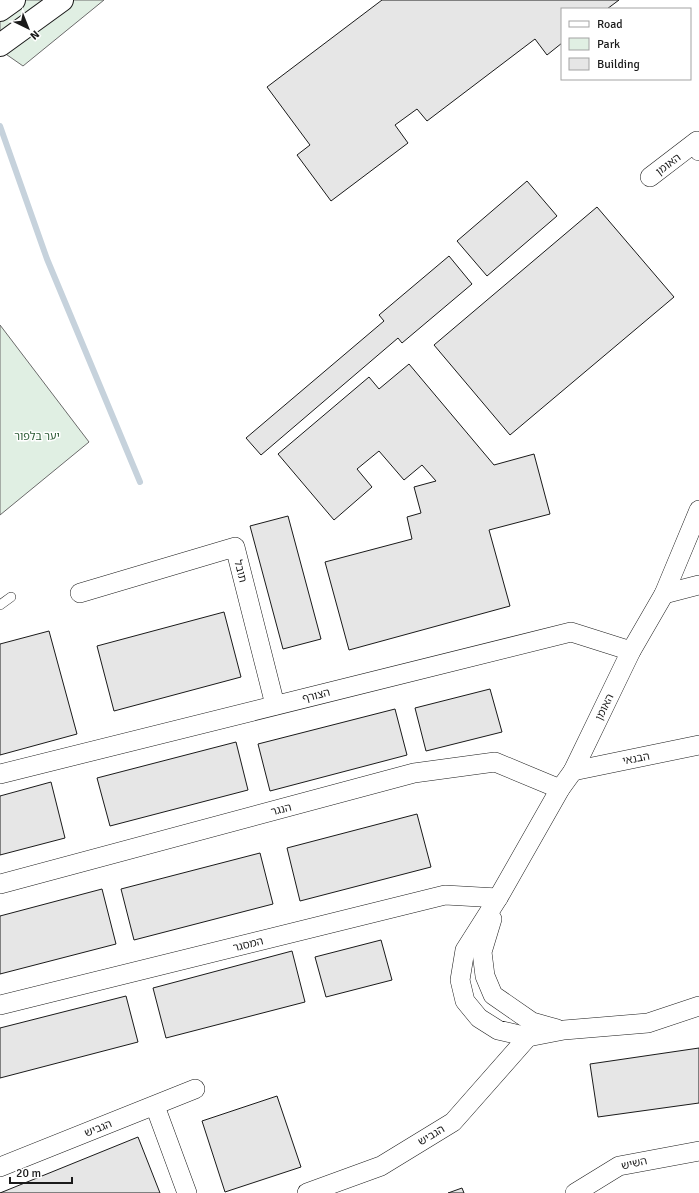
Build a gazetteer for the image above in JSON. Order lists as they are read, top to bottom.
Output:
{
  "streets": {
    "street": [
      "האומן",
      "תובל",
      "הצורף",
      "הבנאי",
      "הנגר",
      "המסגר",
      "הגביש",
      "השיש"
    ]
  },
  "crossings": [
    ["האומן", "הצורף"],
    ["האומן", "הבנאי"],
    ["האומן", "הנגר"],
    ["האומן", "המסגר"],
    ["תובל", "הצורף"]
  ],
  "parks": ["יער בלפור"],
  "legend": ["Road", "Park", "Building"],
  "scale_bar": "20 m",
  "north": "bottom right"
}
